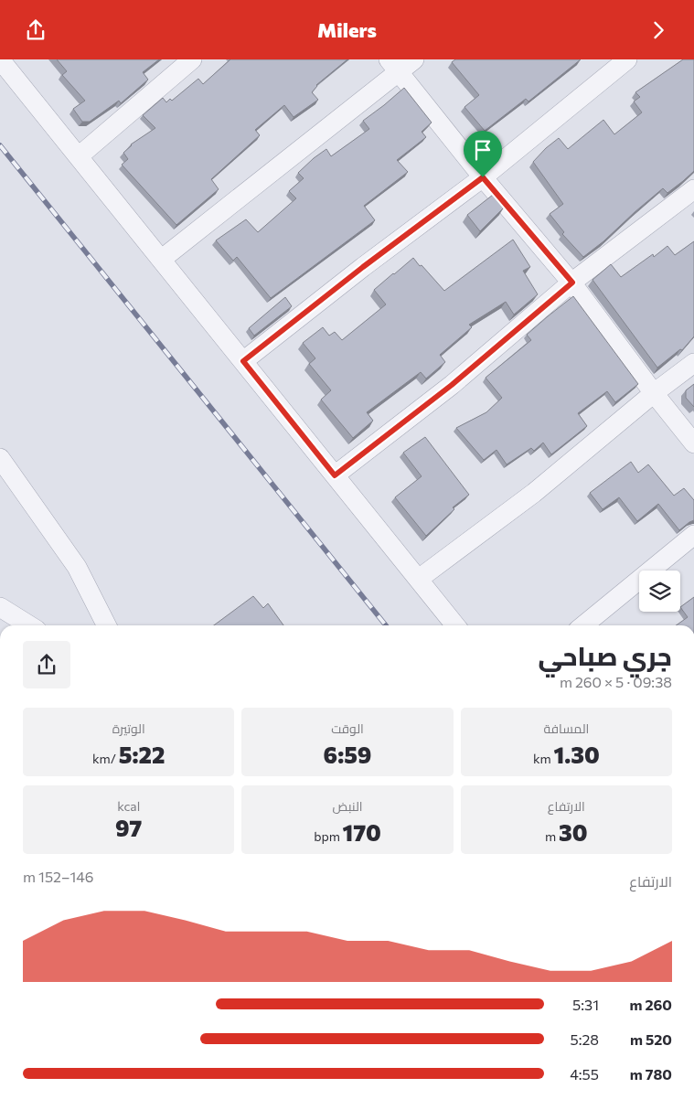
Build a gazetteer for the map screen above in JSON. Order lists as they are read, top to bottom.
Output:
{
  "page": {
    "header": "Milers",
    "heading": ["جري صباحي", "09:38 · 5 × 260 m"],
    "stats": [
      ["المسافة", "1.30 km"],
      ["الوقت", "6:59"],
      ["الوتيرة", "5:22 /km"],
      ["الارتفاع", "30 m"],
      ["النبض", "170 bpm"],
      ["kcal", "97"]
    ],
    "chart": ["الارتفاع", "146–152 m"],
    "list": [
      {
        "name": "260 m",
        "note": "5:31"
      },
      {
        "name": "520 m",
        "note": "5:28"
      },
      {
        "name": "780 m",
        "note": "4:55"
      }
    ]
  }
}
